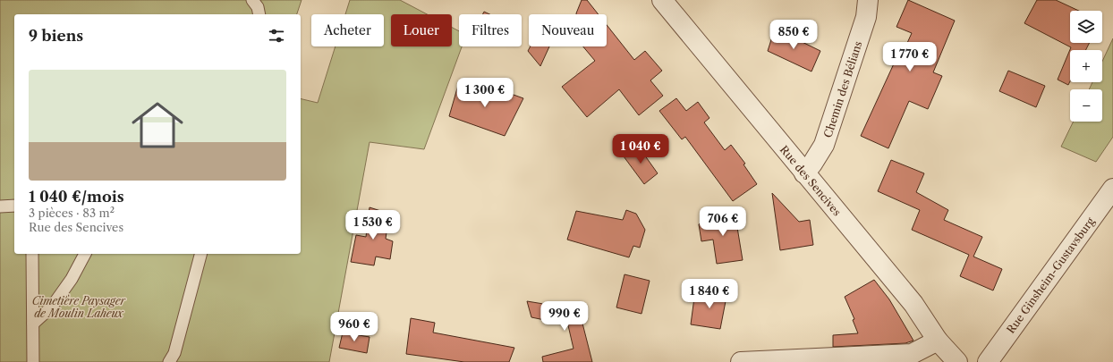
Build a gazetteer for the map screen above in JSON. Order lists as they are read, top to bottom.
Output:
{
  "streets": {
    "street": ["Chemin des Bélians", "Rue des Sencives", "Rue Ginsheim-Gustavsburg"]
  },
  "crossings": [
    ["Chemin des Bélians", "Rue des Sencives"]
  ],
  "parks": ["Cimetière Paysager de Moulin Laheux"],
  "page": {
    "map_buttons": ["+", "−"],
    "chip": [
      "Acheter",
      "Louer",
      "Filtres",
      "Nouveau"
    ],
    "heading": "9 biens",
    "price": [
      "850 €",
      "1 770 €",
      "1 300 €",
      "1 040 €",
      "706 €",
      "1 530 €",
      "1 840 €",
      "990 €",
      "960 €"
    ],
    "list": [
      {
        "name": "1 040 €/mois",
        "note": "3 pièces · 83 m² · Rue des Sencives"
      }
    ]
  }
}
